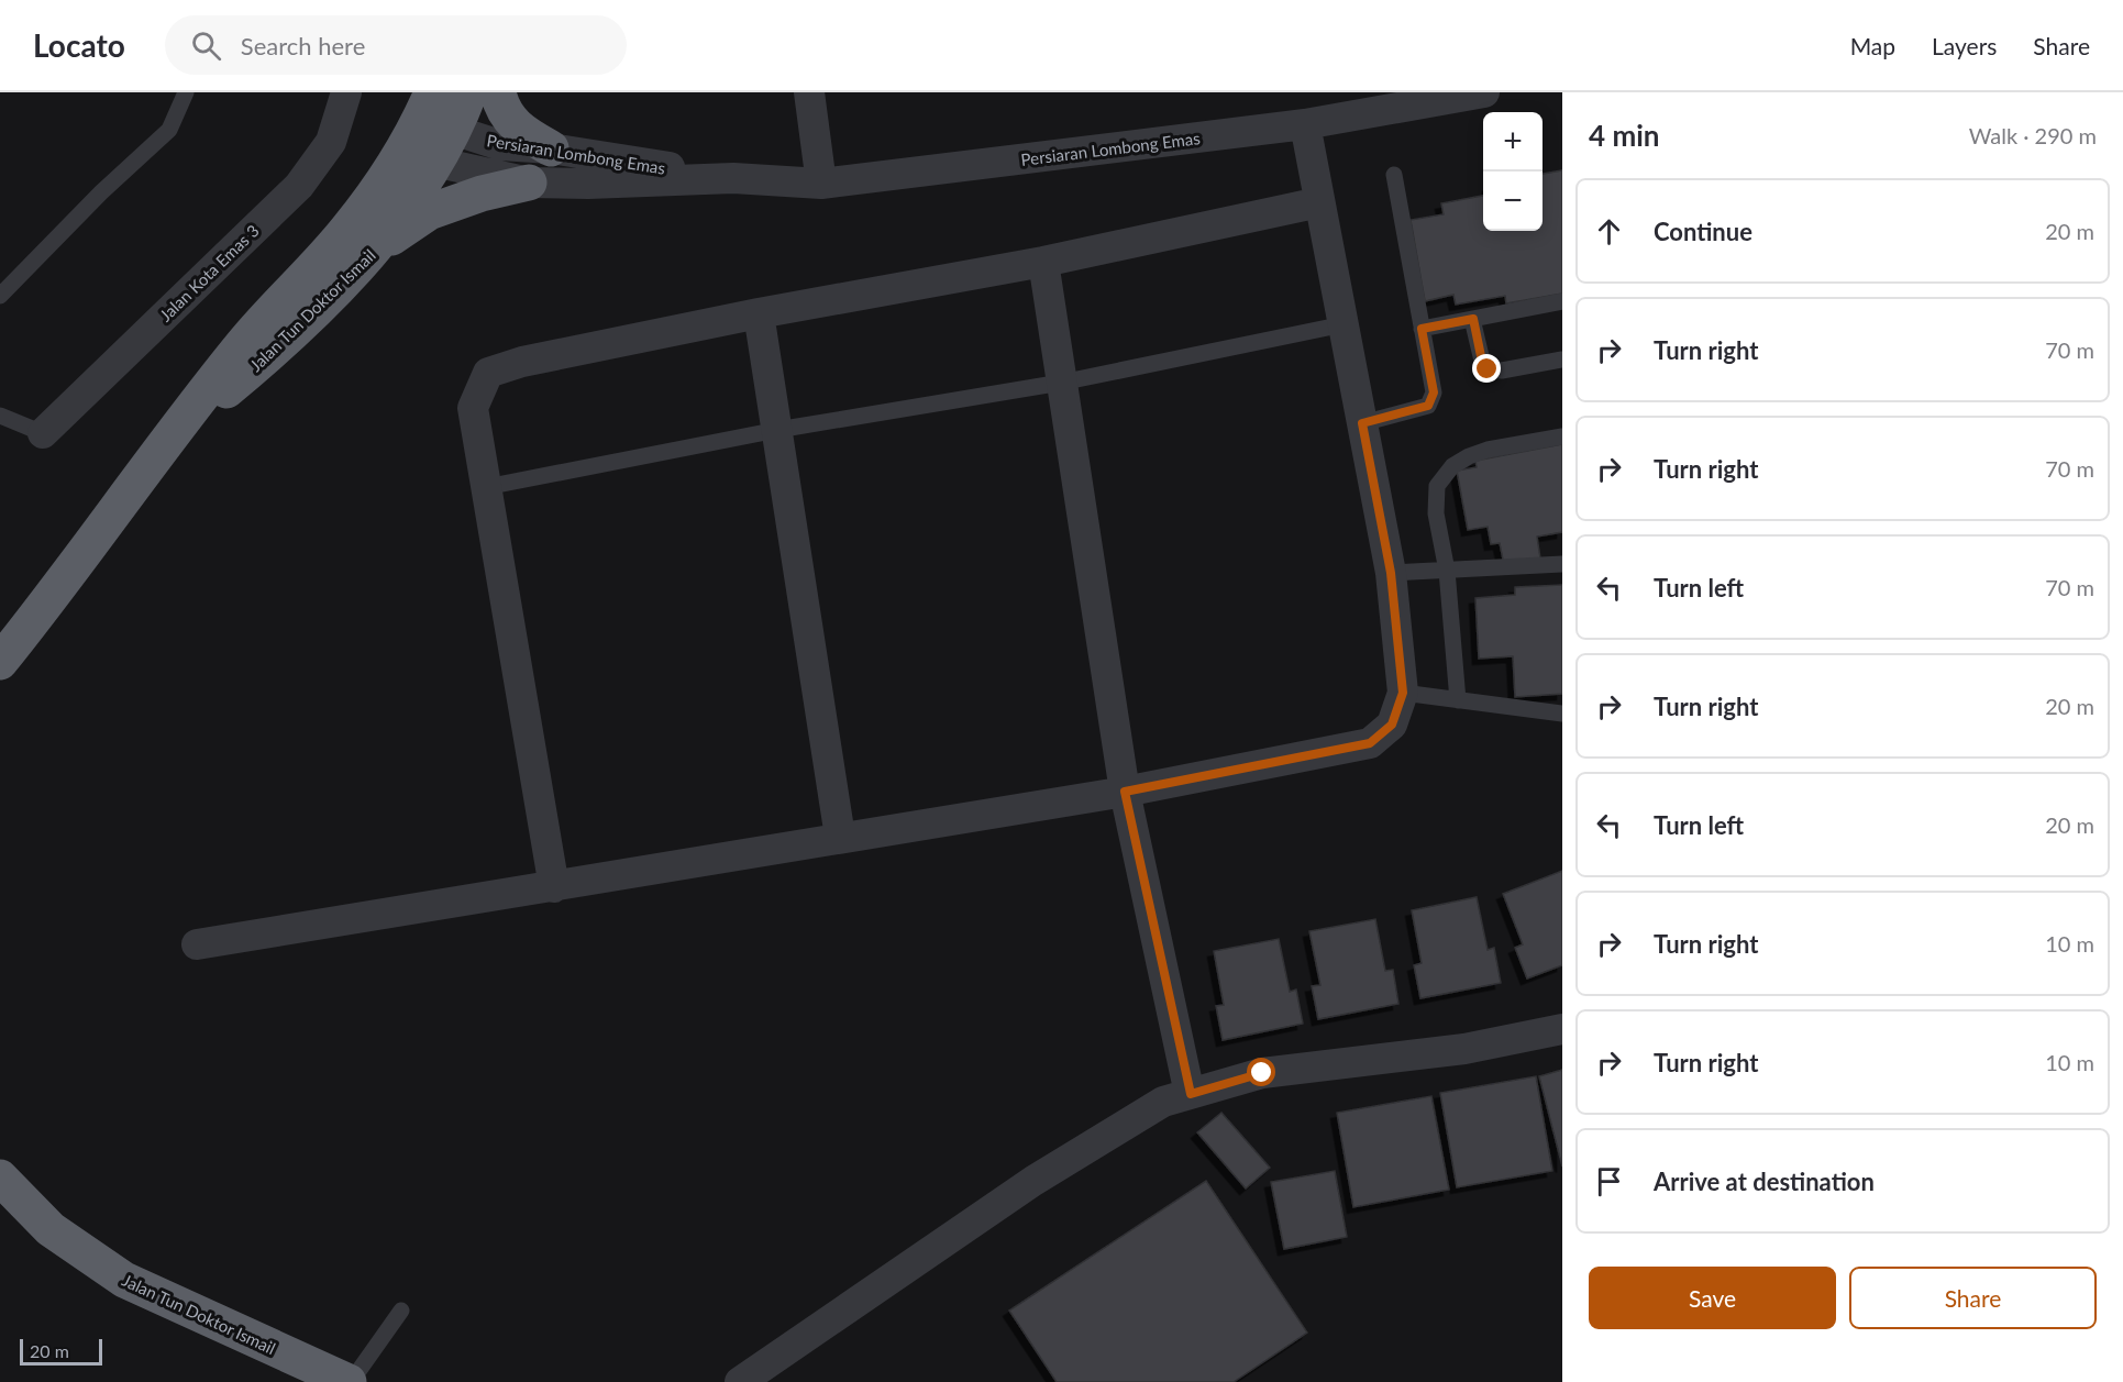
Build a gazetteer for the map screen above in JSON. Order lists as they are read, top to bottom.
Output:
{
  "streets": {
    "highway": ["Jalan Tun Doktor Ismail"],
    "street": ["Persiaran Lombong Emas", "Jalan Kota Emas 3"]
  },
  "crossings": [
    ["Persiaran Lombong Emas", "Jalan Tun Doktor Ismail"]
  ],
  "scale_bar": "20 m",
  "page": {
    "header": "Locato",
    "search": "Search here",
    "nav": ["Map", "Layers", "Share"],
    "heading": ["4 min", "Walk · 290 m"],
    "map_buttons": ["+", "−"],
    "list": [
      ["Continue", "20 m"],
      ["Turn right", "70 m"],
      ["Turn right", "70 m"],
      ["Turn left", "70 m"],
      ["Turn right", "20 m"],
      ["Turn left", "20 m"],
      ["Turn right", "10 m"],
      ["Turn right", "10 m"],
      "Arrive at destination"
    ],
    "buttons": ["Save", "Share"],
    "scale": "20 m"
  }
}
